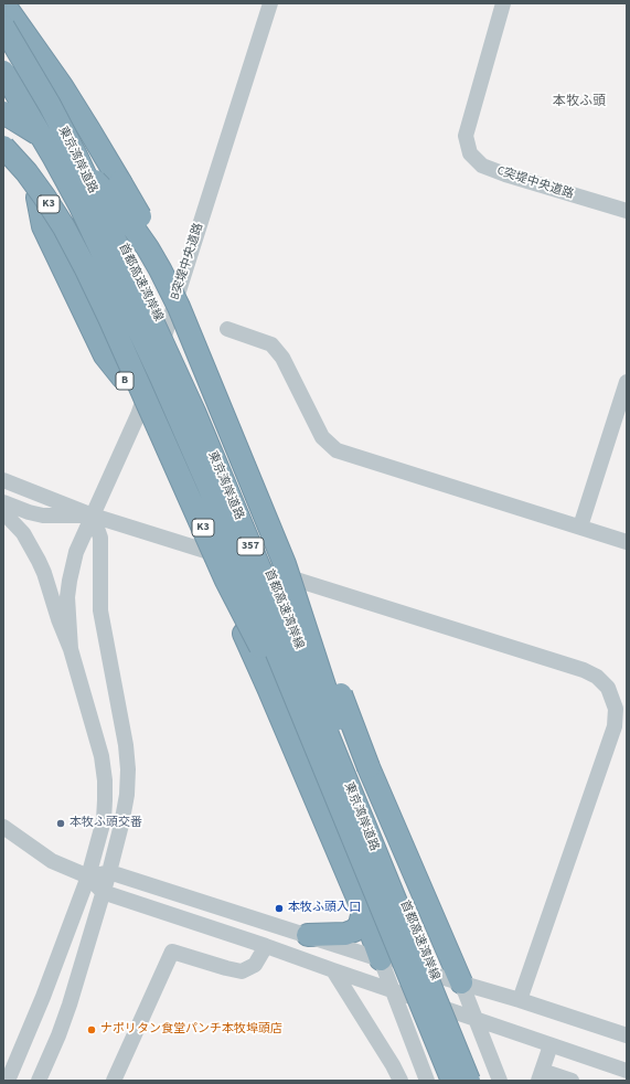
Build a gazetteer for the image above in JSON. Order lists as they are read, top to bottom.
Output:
{
  "streets": {
    "highway": [
      "東京湾岸道路",
      "K3",
      "首都高速湾岸線",
      "B",
      "357"
    ],
    "street": ["C突堤中央道路", "B突堤中央道路"]
  },
  "crossings": [
    ["K3", "首都高速湾岸線"]
  ],
  "districts": ["本牧ふ頭"],
  "places": ["本牧ふ頭交番", "本牧ふ頭入口", "ナポリタン食堂パンチ本牧埠頭店"]
}
